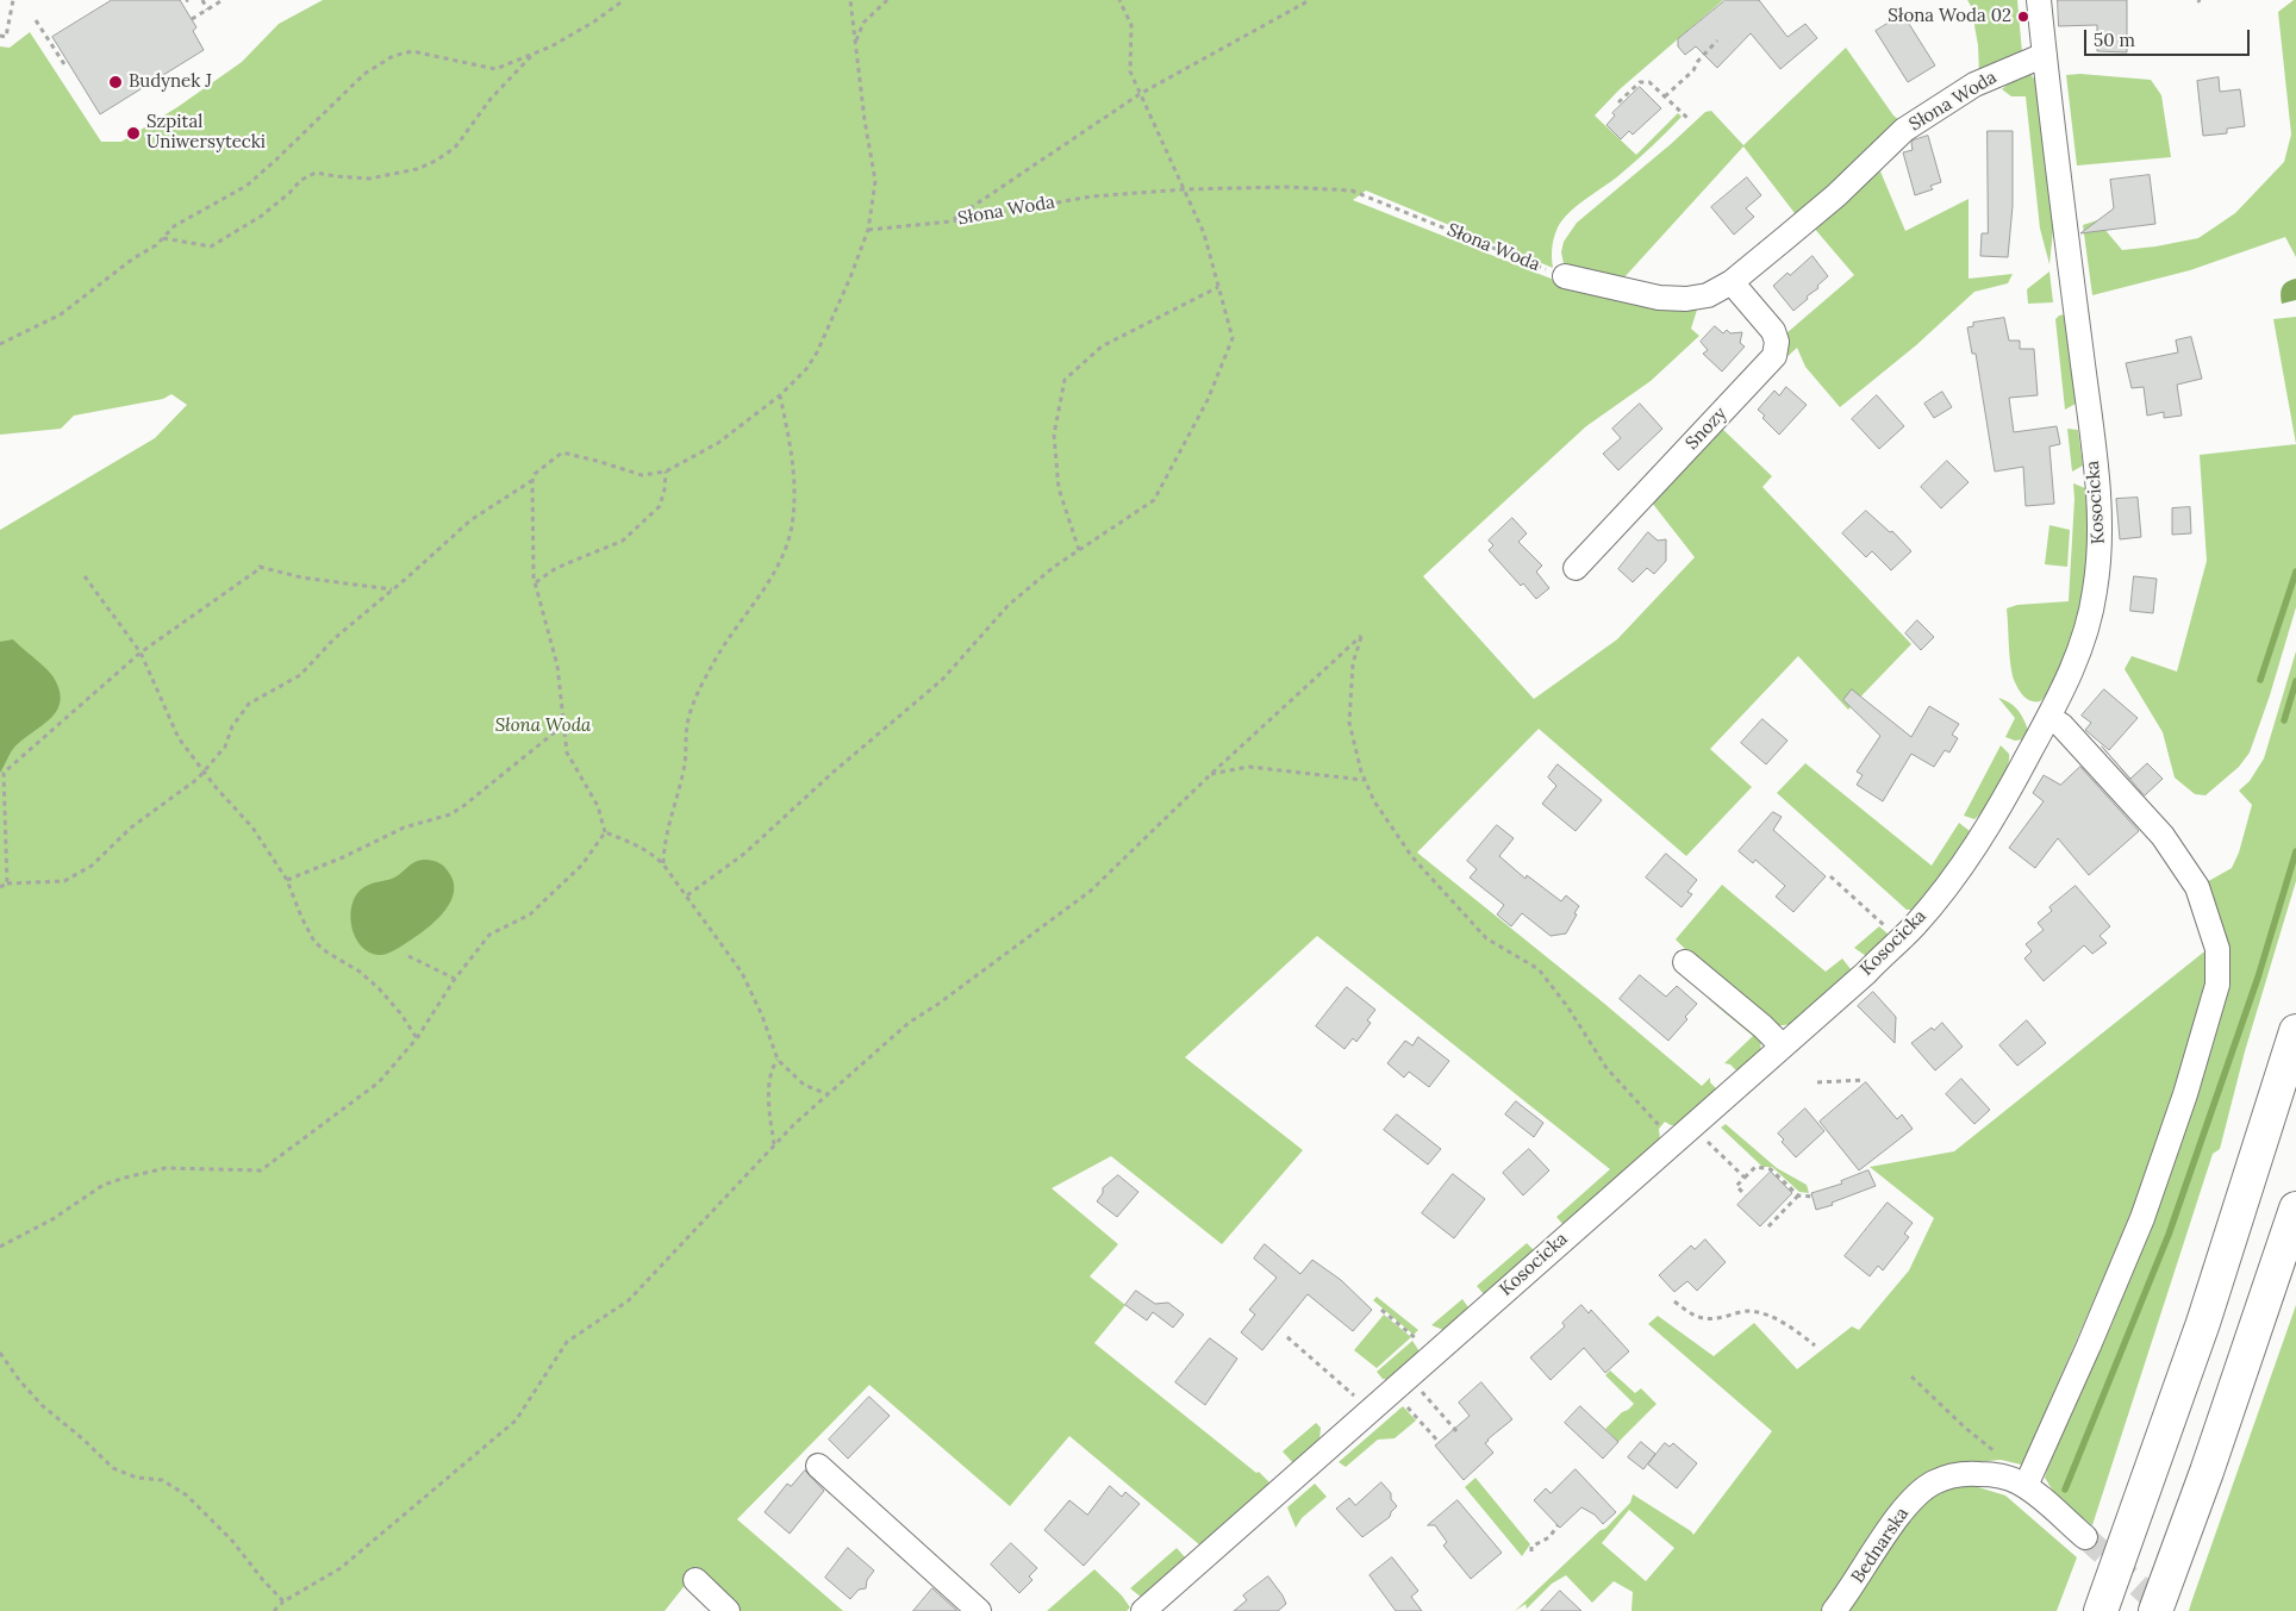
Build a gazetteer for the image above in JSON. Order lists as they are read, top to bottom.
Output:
{
  "streets": {
    "street": [
      "Słona Woda",
      "Snozy",
      "Kosocicka",
      "Bednarska"
    ]
  },
  "crossings": [
    ["Słona Woda", "Snozy"],
    ["Słona Woda", "Kosocicka"]
  ],
  "parks": ["Słona Woda"],
  "places": ["Słona Woda 02", "Budynek J", "Szpital Uniwersytecki"],
  "scale_bar": "50 m"
}
